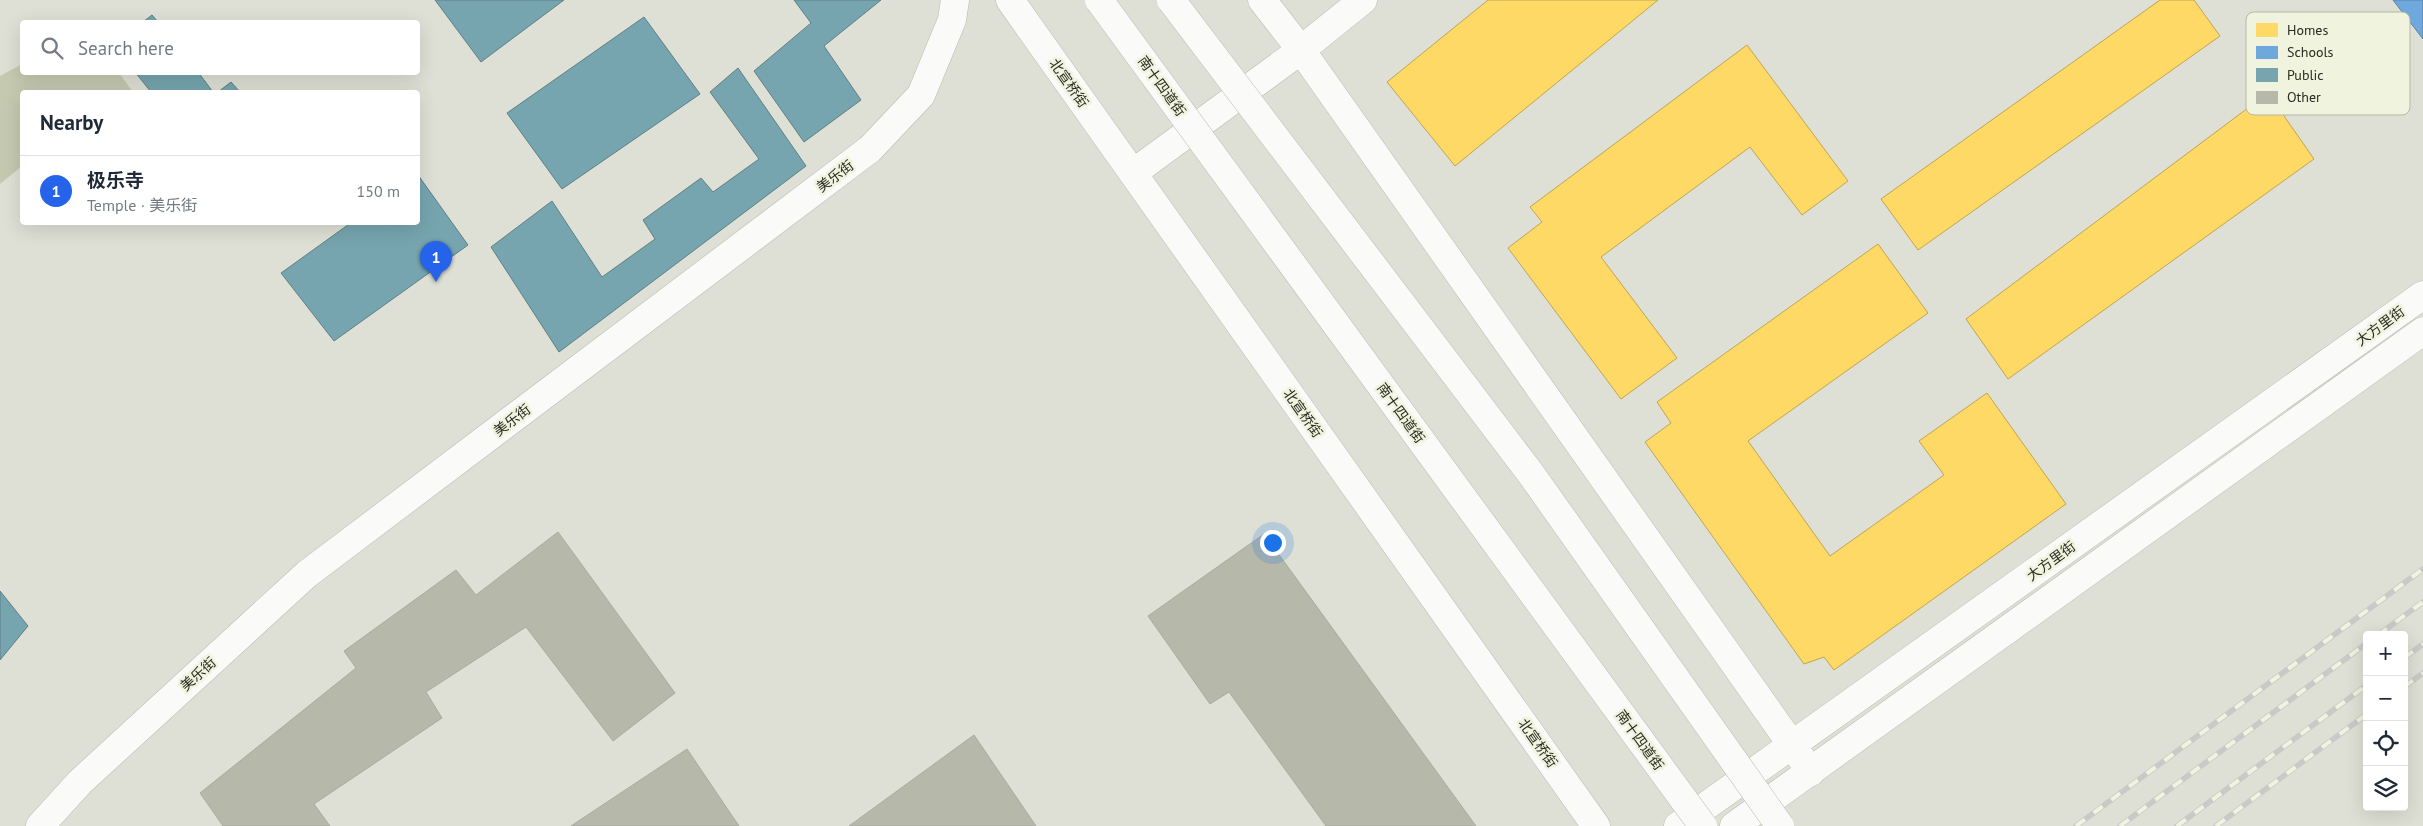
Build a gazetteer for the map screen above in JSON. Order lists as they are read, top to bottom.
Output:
{
  "streets": {
    "main road": [
      "北宣桥街",
      "南十四道街",
      "美乐街",
      "大方里街"
    ]
  },
  "legend": [
    "Homes",
    "Schools",
    "Public",
    "Other"
  ],
  "page": {
    "search": "Search here",
    "heading": "Nearby",
    "list": [
      {
        "mark": "1",
        "name": "极乐寺",
        "note": "Temple · 美乐街",
        "value": "150 m"
      }
    ],
    "pins": "1",
    "map_buttons": ["+", "−"]
  }
}
